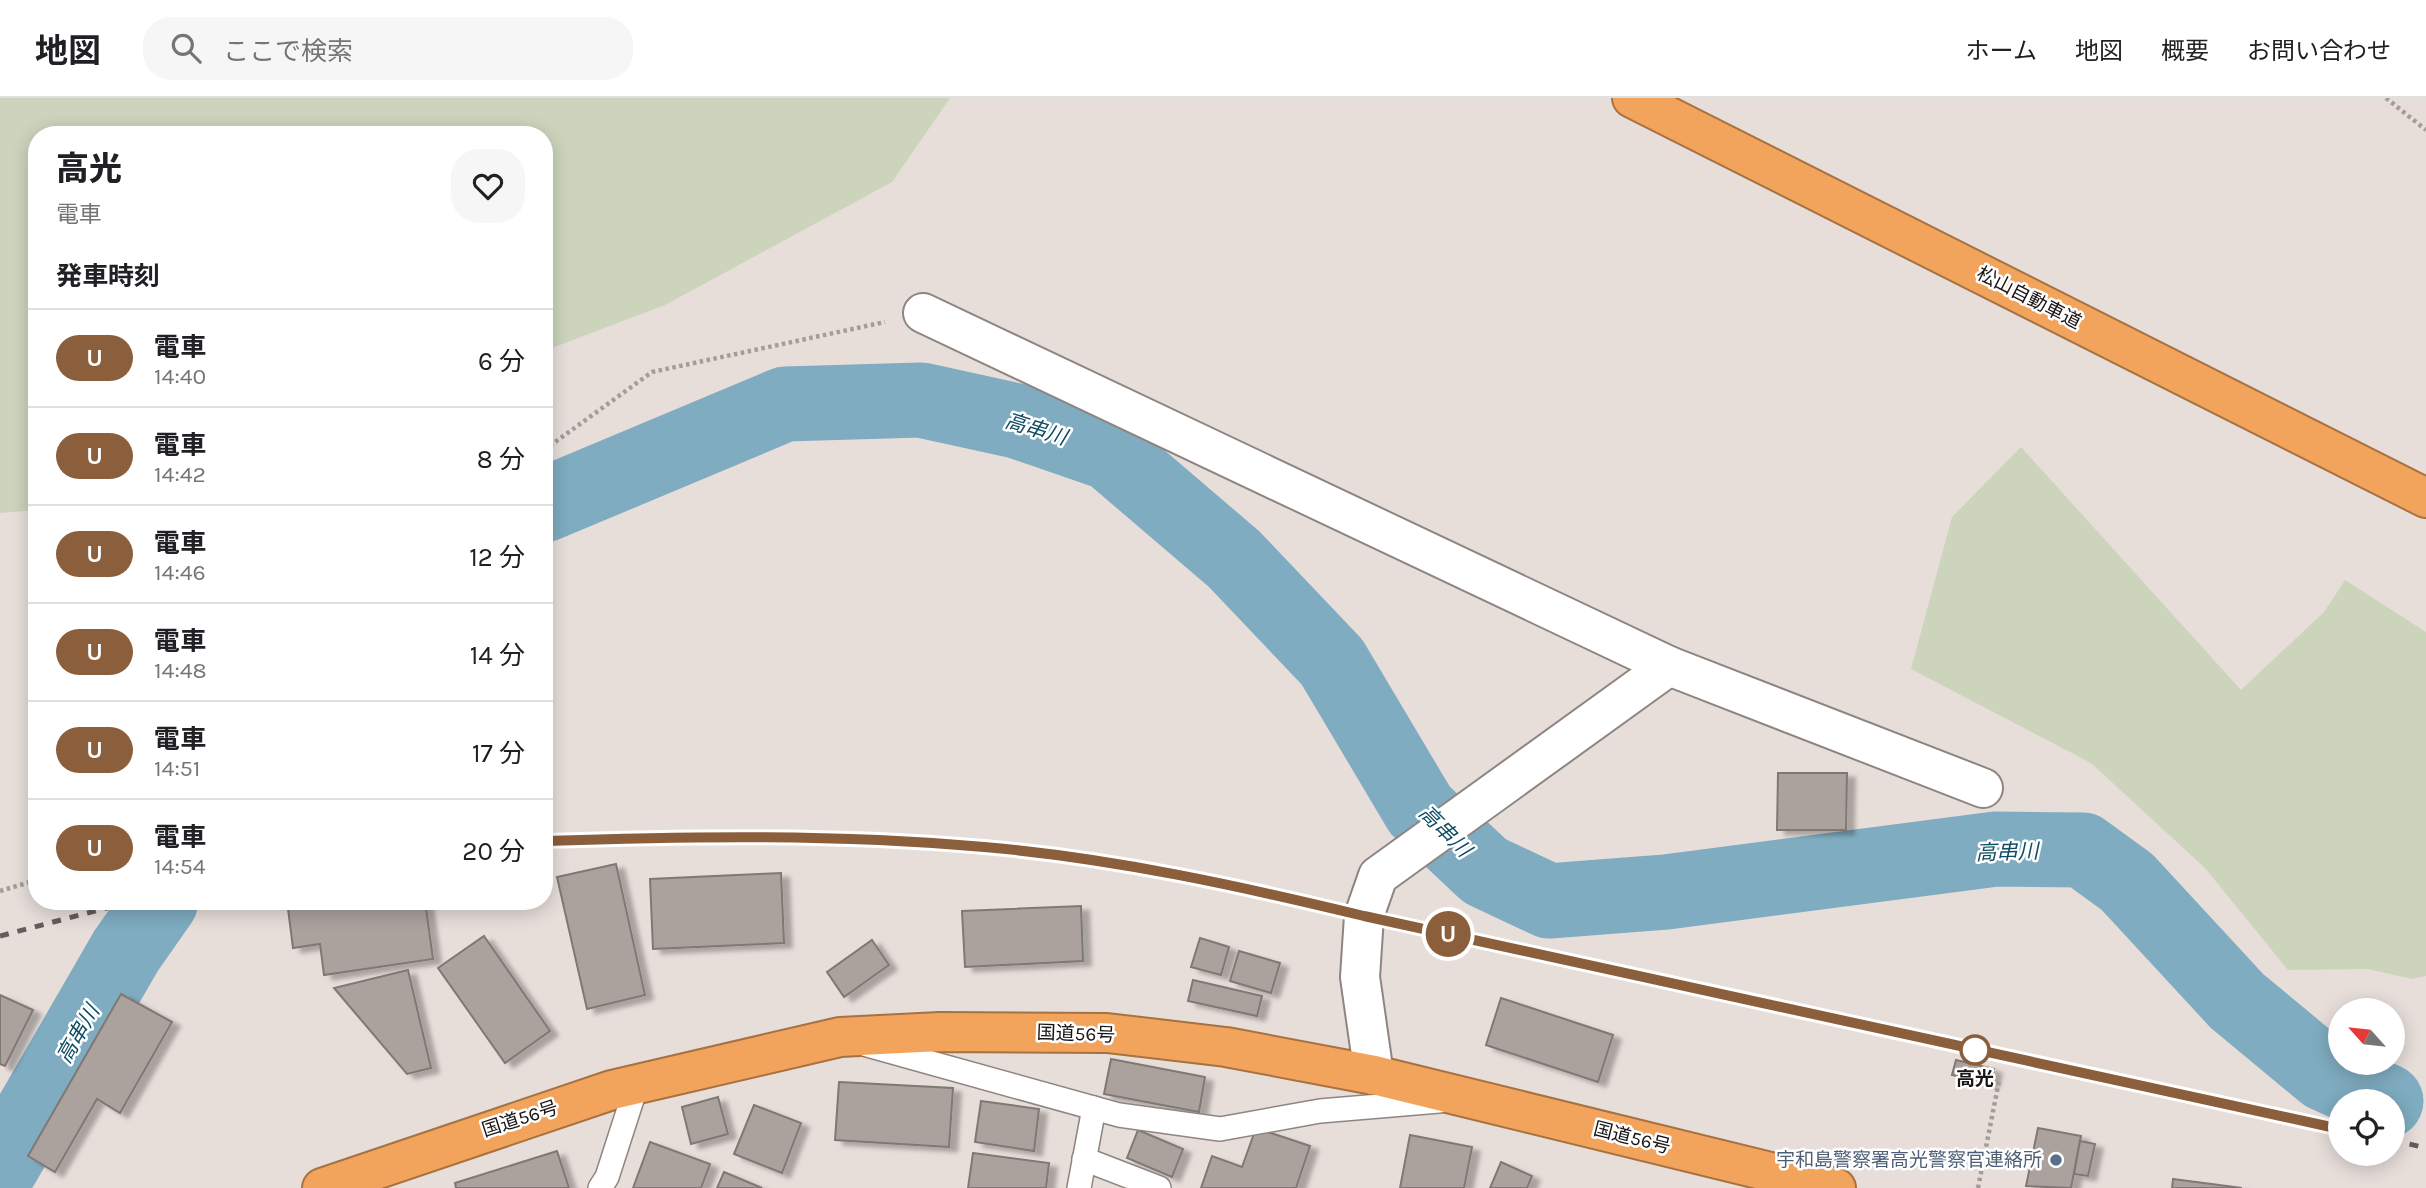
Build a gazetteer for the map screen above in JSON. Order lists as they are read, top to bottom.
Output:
{
  "streets": {
    "highway": ["松山自動車道", "国道56号"]
  },
  "water": ["高串川"],
  "places": ["高光", "宇和島警察署高光警察官連絡所"],
  "north": "top left",
  "page": {
    "header": "地図",
    "search": "ここで検索",
    "nav": [
      "ホーム",
      "地図",
      "概要",
      "お問い合わせ"
    ],
    "on_map": "U",
    "heading": [
      ["高光", "電車"],
      "発車時刻"
    ],
    "list": [
      {
        "mark": "U",
        "name": "電車",
        "note": "14:40",
        "value": "6 分"
      },
      {
        "mark": "U",
        "name": "電車",
        "note": "14:42",
        "value": "8 分"
      },
      {
        "mark": "U",
        "name": "電車",
        "note": "14:46",
        "value": "12 分"
      },
      {
        "mark": "U",
        "name": "電車",
        "note": "14:48",
        "value": "14 分"
      },
      {
        "mark": "U",
        "name": "電車",
        "note": "14:51",
        "value": "17 分"
      },
      {
        "mark": "U",
        "name": "電車",
        "note": "14:54",
        "value": "20 分"
      }
    ]
  }
}
